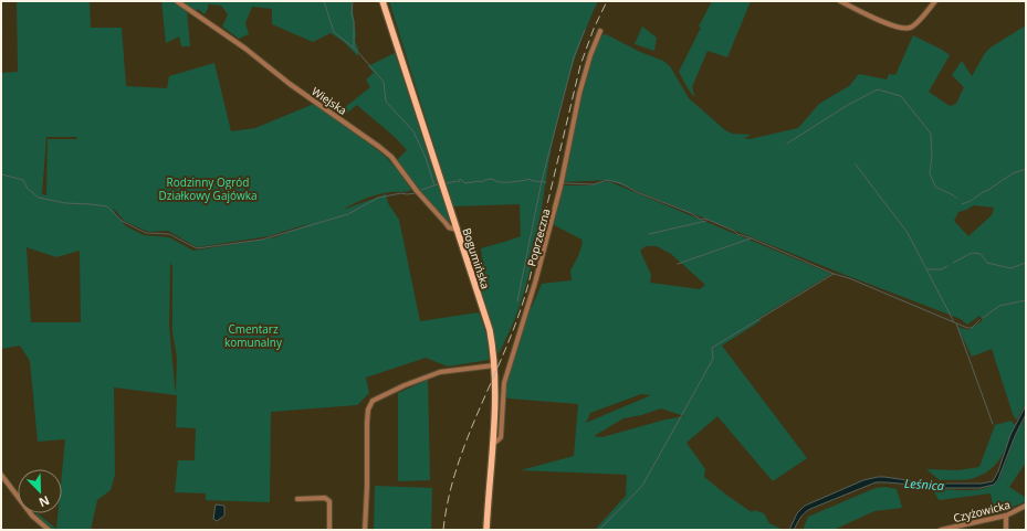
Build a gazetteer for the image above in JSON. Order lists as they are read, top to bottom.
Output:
{
  "streets": {
    "main road": ["Bogumińska"],
    "street": ["Wiejska", "Poprzeczna", "Czyżowicka"]
  },
  "crossings": [
    ["Wiejska", "Bogumińska"],
    ["Poprzeczna", "Bogumińska"]
  ],
  "water": ["Leśnica"],
  "parks": ["Rodzinny Ogród Działkowy Gajówka", "Cmentarz komunalny"],
  "north": "bottom right"
}
